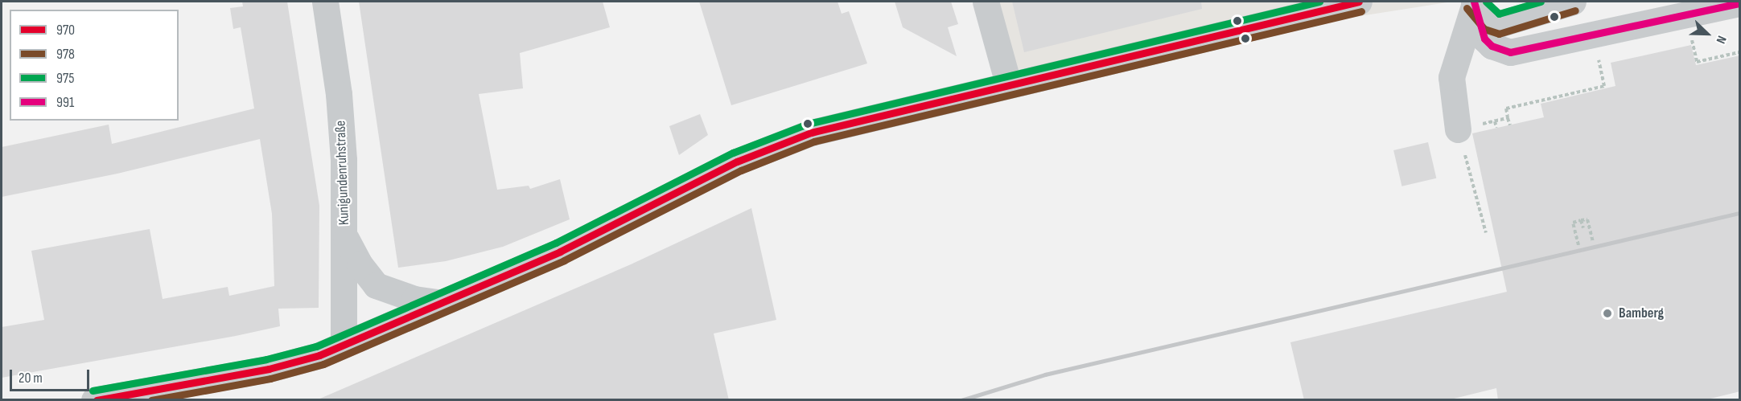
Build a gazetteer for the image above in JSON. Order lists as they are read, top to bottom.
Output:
{
  "streets": {
    "street": ["Kunigundenruhstraße"]
  },
  "places": ["Bamberg"],
  "lines": [
    "transit line 970",
    "transit line 975",
    "transit line 991",
    "transit line 978"
  ],
  "legend": [
    "970",
    "978",
    "975",
    "991"
  ],
  "scale_bar": "20 m",
  "north": "bottom right"
}
